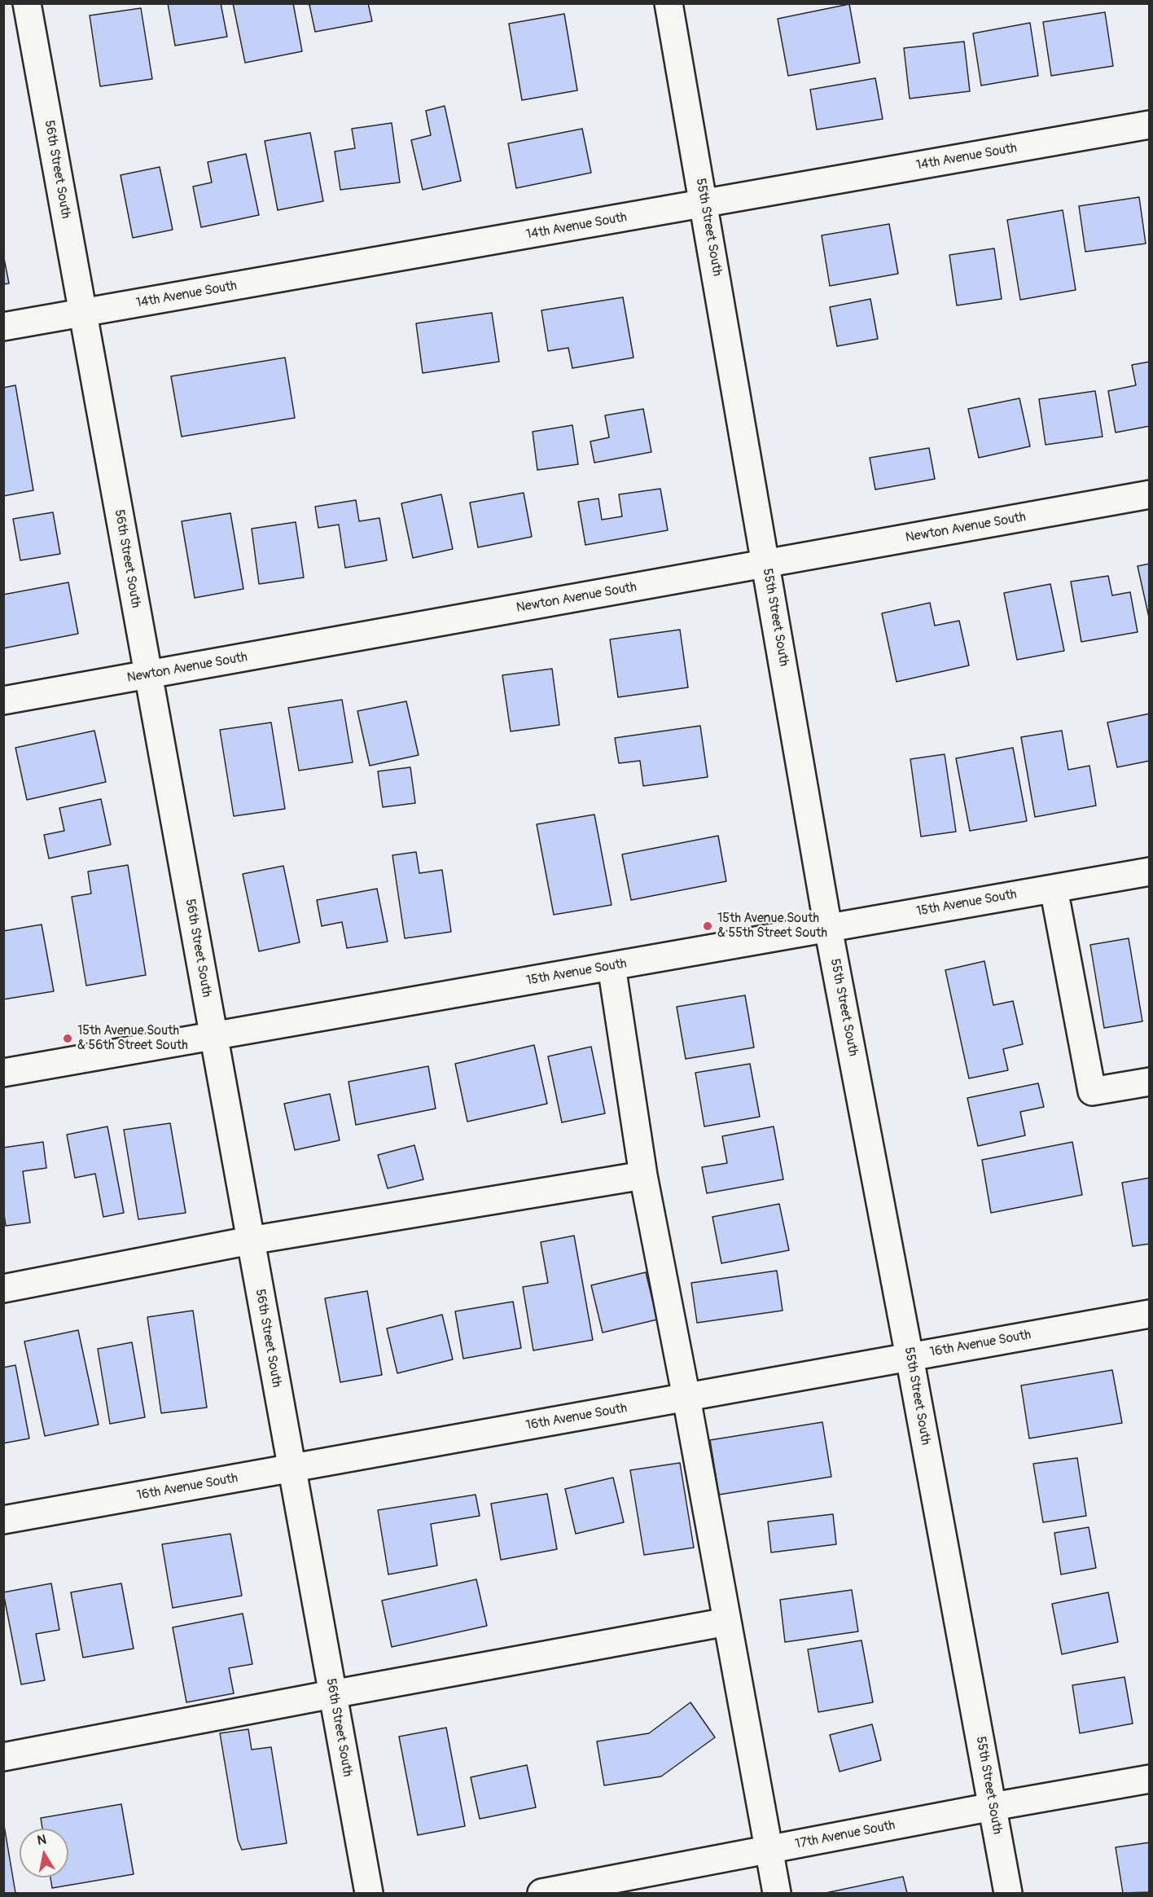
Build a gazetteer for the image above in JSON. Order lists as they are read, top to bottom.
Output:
{
  "streets": {
    "street": [
      "14th Avenue South",
      "56th Street South",
      "55th Street South",
      "Newton Avenue South",
      "15th Avenue South",
      "16th Avenue South",
      "17th Avenue South"
    ]
  },
  "crossings": [
    ["14th Avenue South", "56th Street South"],
    ["14th Avenue South", "55th Street South"],
    ["56th Street South", "Newton Avenue South"],
    ["56th Street South", "15th Avenue South"],
    ["56th Street South", "16th Avenue South"],
    ["55th Street South", "Newton Avenue South"],
    ["55th Street South", "15th Avenue South"],
    ["55th Street South", "16th Avenue South"],
    ["55th Street South", "17th Avenue South"]
  ],
  "places": ["15th Avenue South & 55th Street South", "15th Avenue South & 56th Street South"],
  "north": "top"
}
